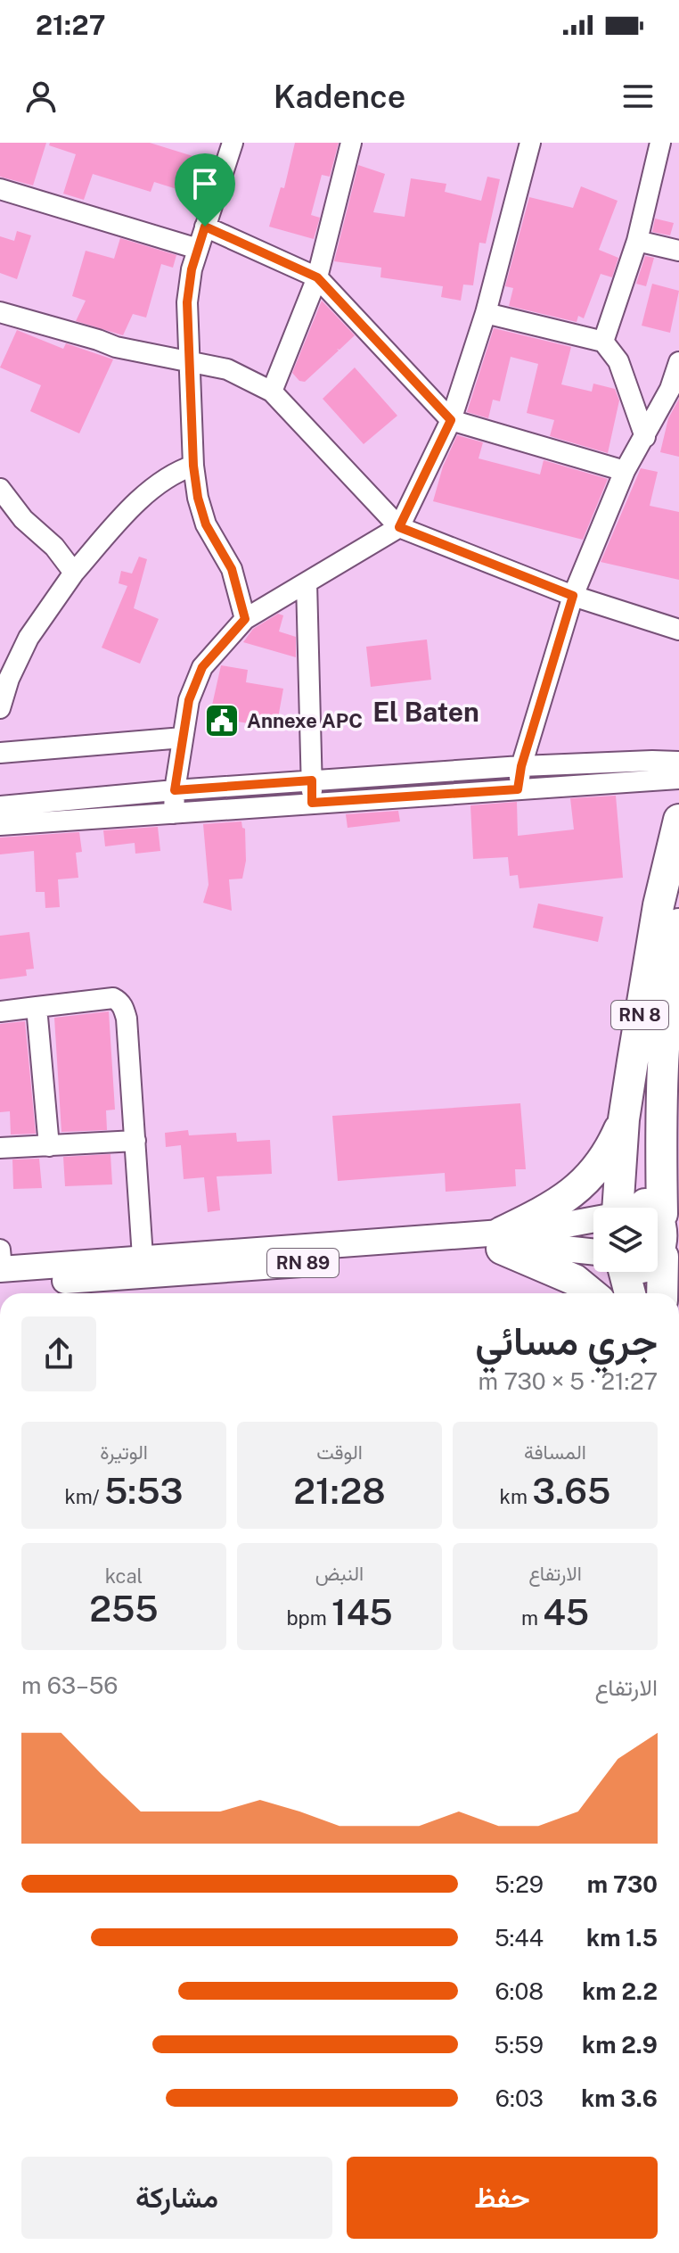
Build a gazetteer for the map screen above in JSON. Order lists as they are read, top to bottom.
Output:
{
  "streets": {
    "highway": ["RN 8"],
    "main road": ["RN 89"]
  },
  "districts": ["El Baten"],
  "places": {
    "public building": ["Annexe APC"]
  },
  "page": {
    "status": "21:27",
    "header": "Kadence",
    "heading": ["جري مسائي", "21:27 · 5 × 730 m"],
    "stats": [
      ["المسافة", "3.65 km"],
      ["الوقت", "21:28"],
      ["الوتيرة", "5:53 /km"],
      ["الارتفاع", "45 m"],
      ["النبض", "145 bpm"],
      ["kcal", "255"]
    ],
    "chart": ["الارتفاع", "56–63 m"],
    "list": [
      {
        "name": "730 m",
        "note": "5:29"
      },
      {
        "name": "1.5 km",
        "note": "5:44"
      },
      {
        "name": "2.2 km",
        "note": "6:08"
      },
      {
        "name": "2.9 km",
        "note": "5:59"
      },
      {
        "name": "3.6 km",
        "note": "6:03"
      }
    ],
    "buttons": ["حفظ", "مشاركة"]
  }
}
